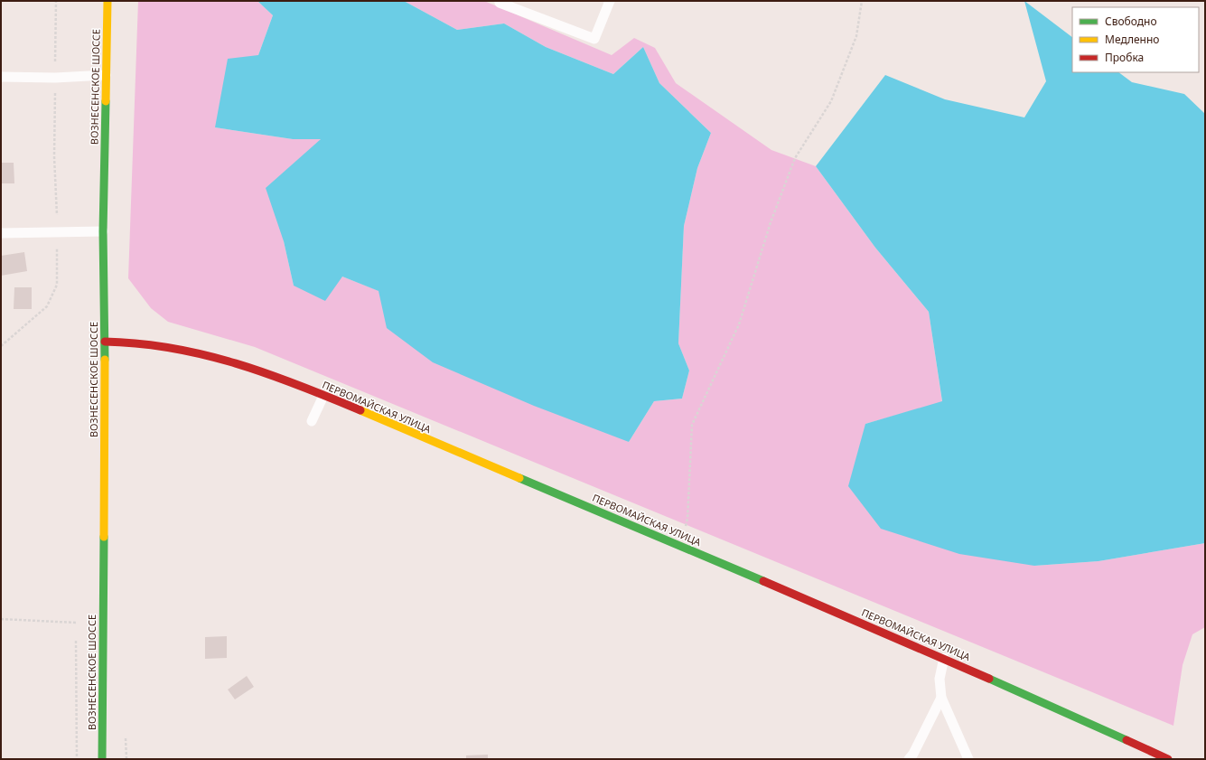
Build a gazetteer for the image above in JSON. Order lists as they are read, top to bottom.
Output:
{
  "streets": {
    "street": ["ВОЗНЕСЕНСКОЕ ШОССЕ", "ПЕРВОМАЙСКАЯ УЛИЦА"]
  },
  "crossings": [
    ["ВОЗНЕСЕНСКОЕ ШОССЕ", "ПЕРВОМАЙСКАЯ УЛИЦА"]
  ],
  "legend": ["Свободно", "Медленно", "Пробка"]
}
